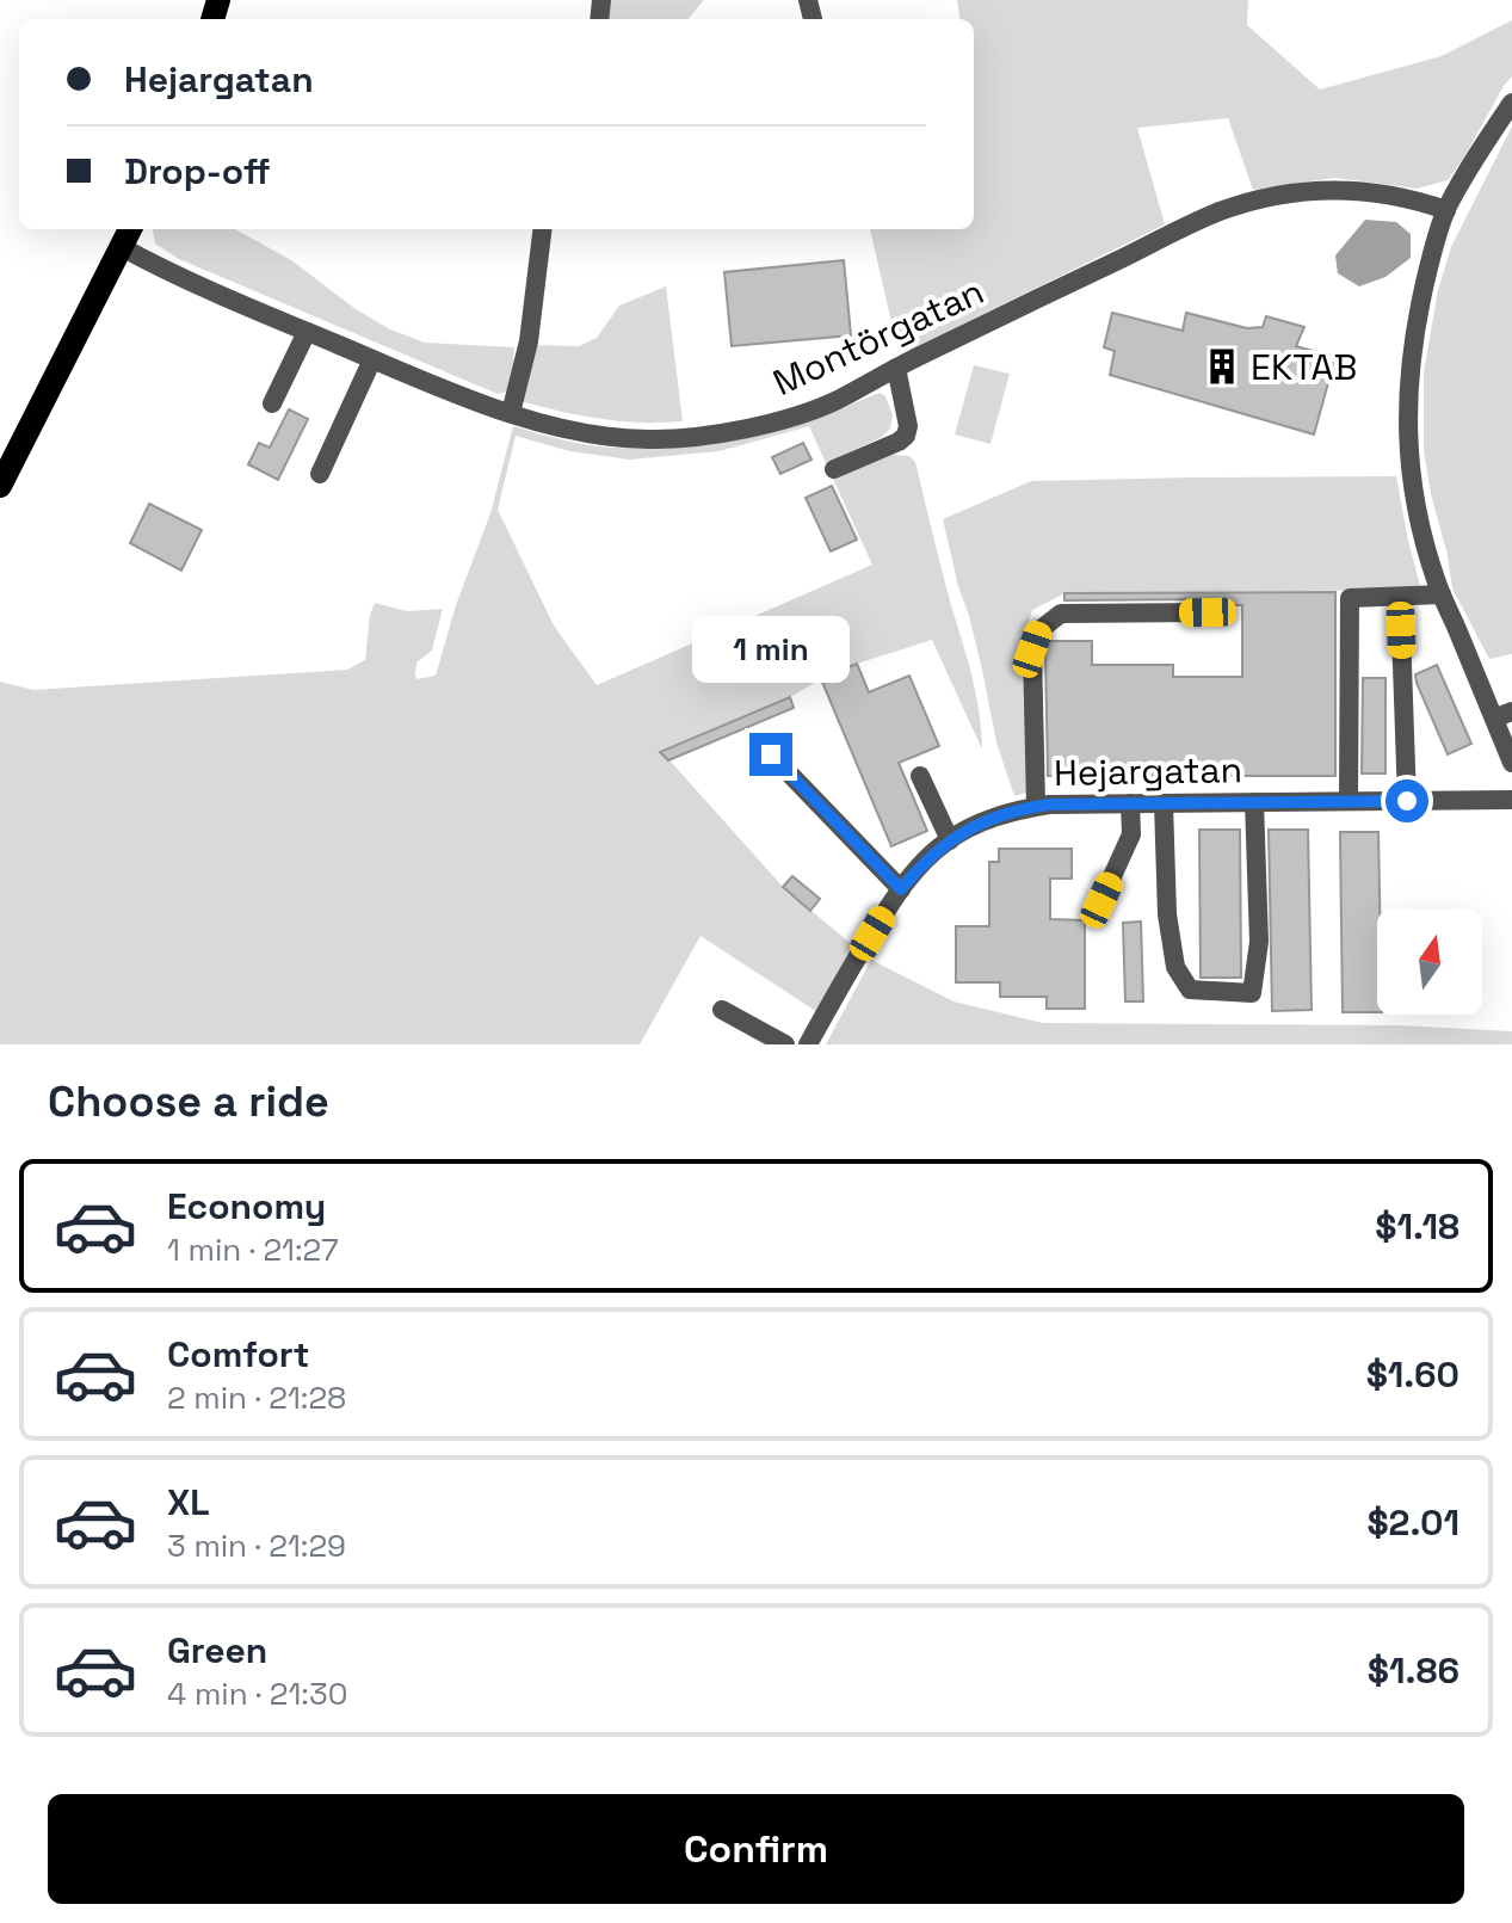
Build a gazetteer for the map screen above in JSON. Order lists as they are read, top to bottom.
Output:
{
  "streets": {
    "street": ["Montörgatan", "Hejargatan"]
  },
  "places": {
    "building": ["EKTAB"]
  },
  "north": "top",
  "page": {
    "banner": ["Hejargatan", "Drop-off"],
    "bubble": "1 min",
    "heading": "Choose a ride",
    "list": [
      {
        "name": "Economy",
        "note": "1 min · 21:27",
        "value": "$1.18"
      },
      {
        "name": "Comfort",
        "note": "2 min · 21:28",
        "value": "$1.60"
      },
      {
        "name": "XL",
        "note": "3 min · 21:29",
        "value": "$2.01"
      },
      {
        "name": "Green",
        "note": "4 min · 21:30",
        "value": "$1.86"
      }
    ],
    "buttons": "Confirm"
  }
}
